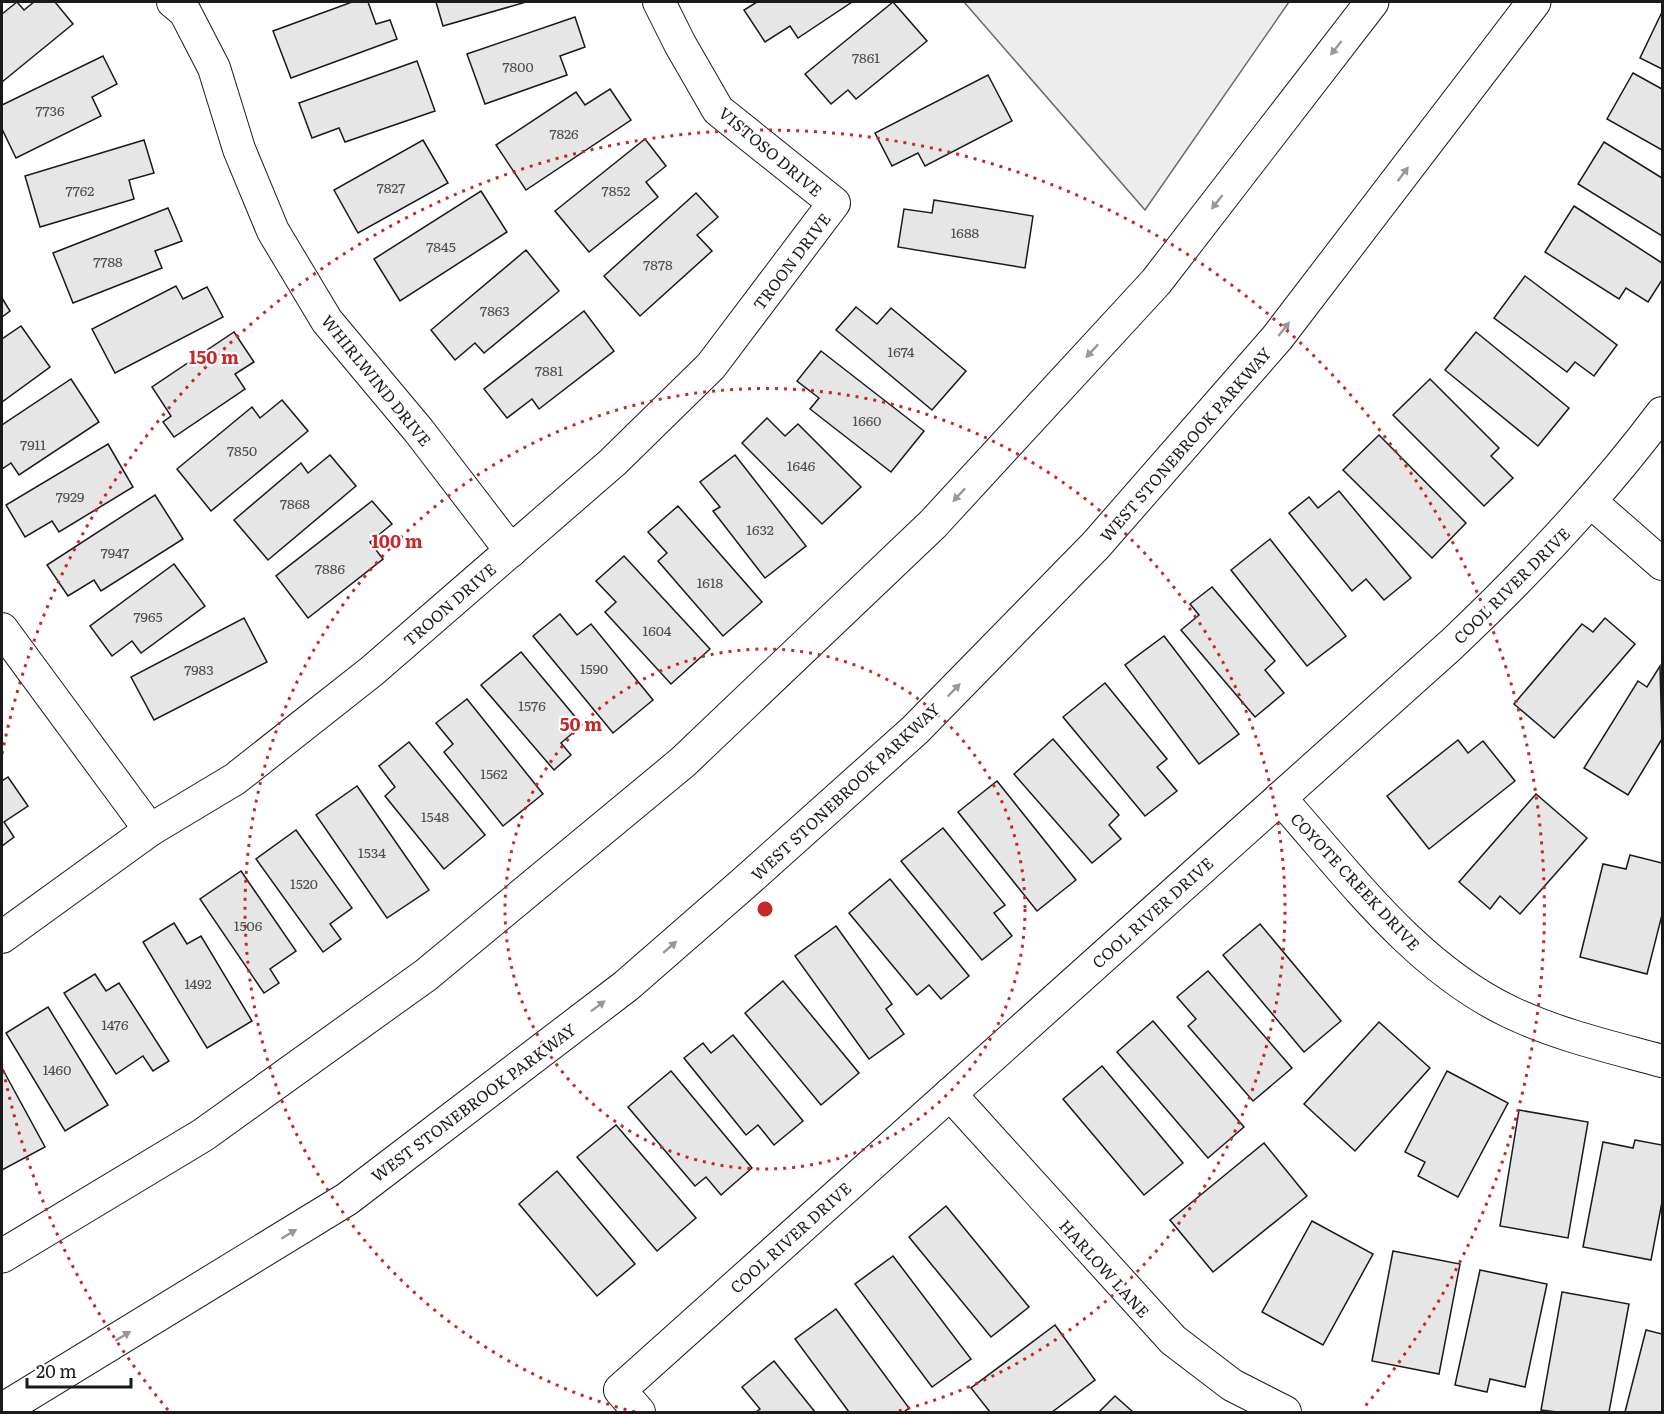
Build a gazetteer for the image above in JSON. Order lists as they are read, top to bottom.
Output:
{
  "streets": {
    "street": [
      "VISTOSO DRIVE",
      "TROON DRIVE",
      "WHIRLWIND DRIVE",
      "WEST STONEBROOK PARKWAY",
      "COOL RIVER DRIVE",
      "COYOTE CREEK DRIVE",
      "HARLOW LANE"
    ]
  },
  "crossings": [
    ["VISTOSO DRIVE", "TROON DRIVE"],
    ["TROON DRIVE", "WHIRLWIND DRIVE"],
    ["COOL RIVER DRIVE", "COYOTE CREEK DRIVE"],
    ["COOL RIVER DRIVE", "HARLOW LANE"]
  ],
  "house_numbers": [
    "7861",
    "7800",
    "7736",
    "7826",
    "7827",
    "7762",
    "7852",
    "1688",
    "7845",
    "7788",
    "7878",
    "7863",
    "1674",
    "7881",
    "1660",
    "7911",
    "7850",
    "1646",
    "7929",
    "7868",
    "1632",
    "7947",
    "7886",
    "1618",
    "7965",
    "1604",
    "1590",
    "7983",
    "1576",
    "1562",
    "1548",
    "1534",
    "1520",
    "1506",
    "1492",
    "1476",
    "1460"
  ],
  "scale_bar": "20 m",
  "rings": ["150 m", "100 m", "50 m"]
}
